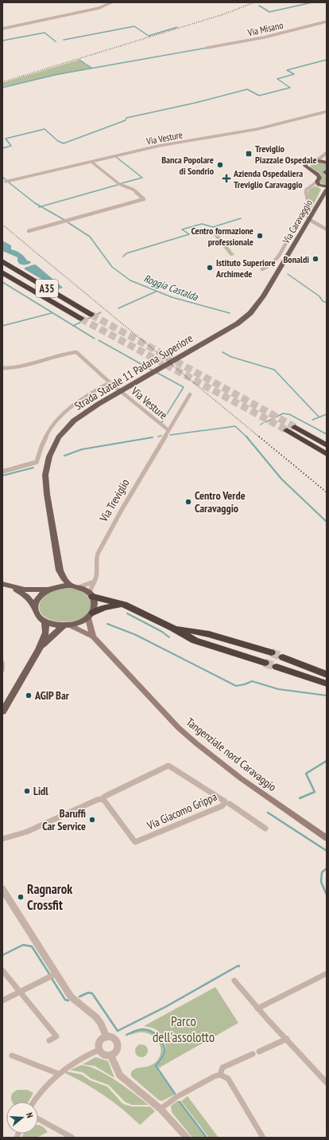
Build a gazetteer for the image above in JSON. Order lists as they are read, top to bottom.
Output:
{
  "streets": {
    "highway": ["A35"],
    "main road": ["Via Caravaggio", "Strada Statale 11 Padana Superiore", "Tangenziale nord Caravaggio"],
    "street": [
      "Via Misano",
      "Via Vesture",
      "Via Treviglio",
      "Via Giacomo Grippa"
    ]
  },
  "crossings": [
    ["Via Vesture", "Via Treviglio"],
    ["Via Caravaggio", "Strada Statale 11 Padana Superiore"],
    ["Strada Statale 11 Padana Superiore", "Via Treviglio"],
    ["Strada Statale 11 Padana Superiore", "Tangenziale nord Caravaggio"],
    ["Via Treviglio", "Tangenziale nord Caravaggio"]
  ],
  "water": ["Roggia Castalda"],
  "parks": ["Parco dell'assolotto"],
  "places": {
    "transit": ["Treviglio Piazzale Ospedale"],
    "other": [
      "Banca Popolare di Sondrio",
      "Centro formazione professionale",
      "Bonaldi",
      "Istituto Superiore Archimede",
      "Centro Verde Caravaggio",
      "AGIP Bar",
      "Lidl",
      "Baruffi Car Service",
      "Ragnarok Crossfit"
    ],
    "health": ["Azienda Ospedaliera Treviglio Caravaggio"]
  },
  "north": "right"
}
